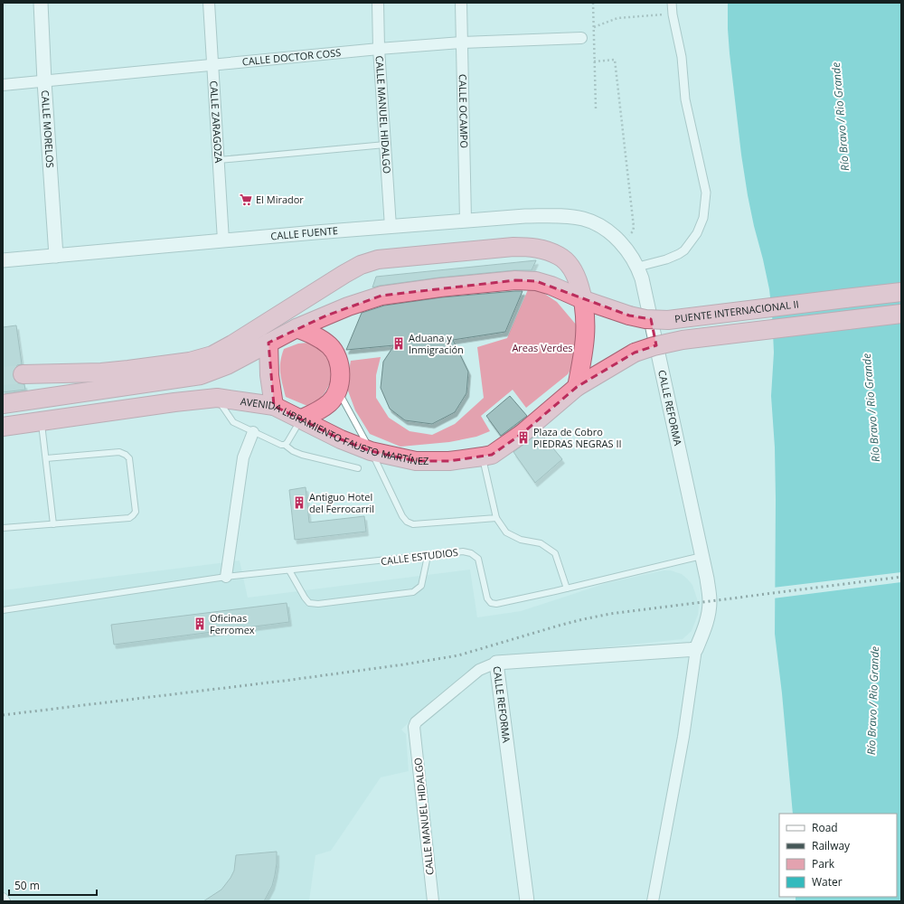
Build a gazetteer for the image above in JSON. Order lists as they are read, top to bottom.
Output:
{
  "streets": {
    "highway": ["PUENTE INTERNACIONAL II", "AVENIDA LIBRAMIENTO FAUSTO MARTÍNEZ"],
    "street": [
      "CALLE DOCTOR COSS",
      "CALLE OCAMPO",
      "CALLE MANUEL HIDALGO",
      "CALLE ZARAGOZA",
      "CALLE MORELOS",
      "CALLE FUENTE",
      "CALLE REFORMA"
    ],
    "lane": ["CALLE ESTUDIOS"]
  },
  "crossings": [
    ["CALLE DOCTOR COSS", "CALLE OCAMPO"],
    ["CALLE DOCTOR COSS", "CALLE MANUEL HIDALGO"],
    ["CALLE DOCTOR COSS", "CALLE ZARAGOZA"],
    ["CALLE DOCTOR COSS", "CALLE MORELOS"],
    ["CALLE OCAMPO", "CALLE FUENTE"],
    ["CALLE MANUEL HIDALGO", "CALLE FUENTE"],
    ["CALLE MANUEL HIDALGO", "CALLE REFORMA"],
    ["CALLE ZARAGOZA", "CALLE FUENTE"],
    ["CALLE MORELOS", "CALLE FUENTE"],
    ["CALLE FUENTE", "CALLE REFORMA"],
    ["CALLE REFORMA", "CALLE ESTUDIOS"]
  ],
  "water": ["Río Bravo / Rio Grande"],
  "parks": ["Areas Verdes"],
  "places": {
    "supermarket": ["El Mirador"],
    "building": [
      "Aduana y Inmigración",
      "Plaza de Cobro PIEDRAS NEGRAS II",
      "Antiguo Hotel del Ferrocarril",
      "Oficinas Ferromex"
    ]
  },
  "legend": [
    "Road",
    "Railway",
    "Park",
    "Water"
  ],
  "scale_bar": "50 m"
}
